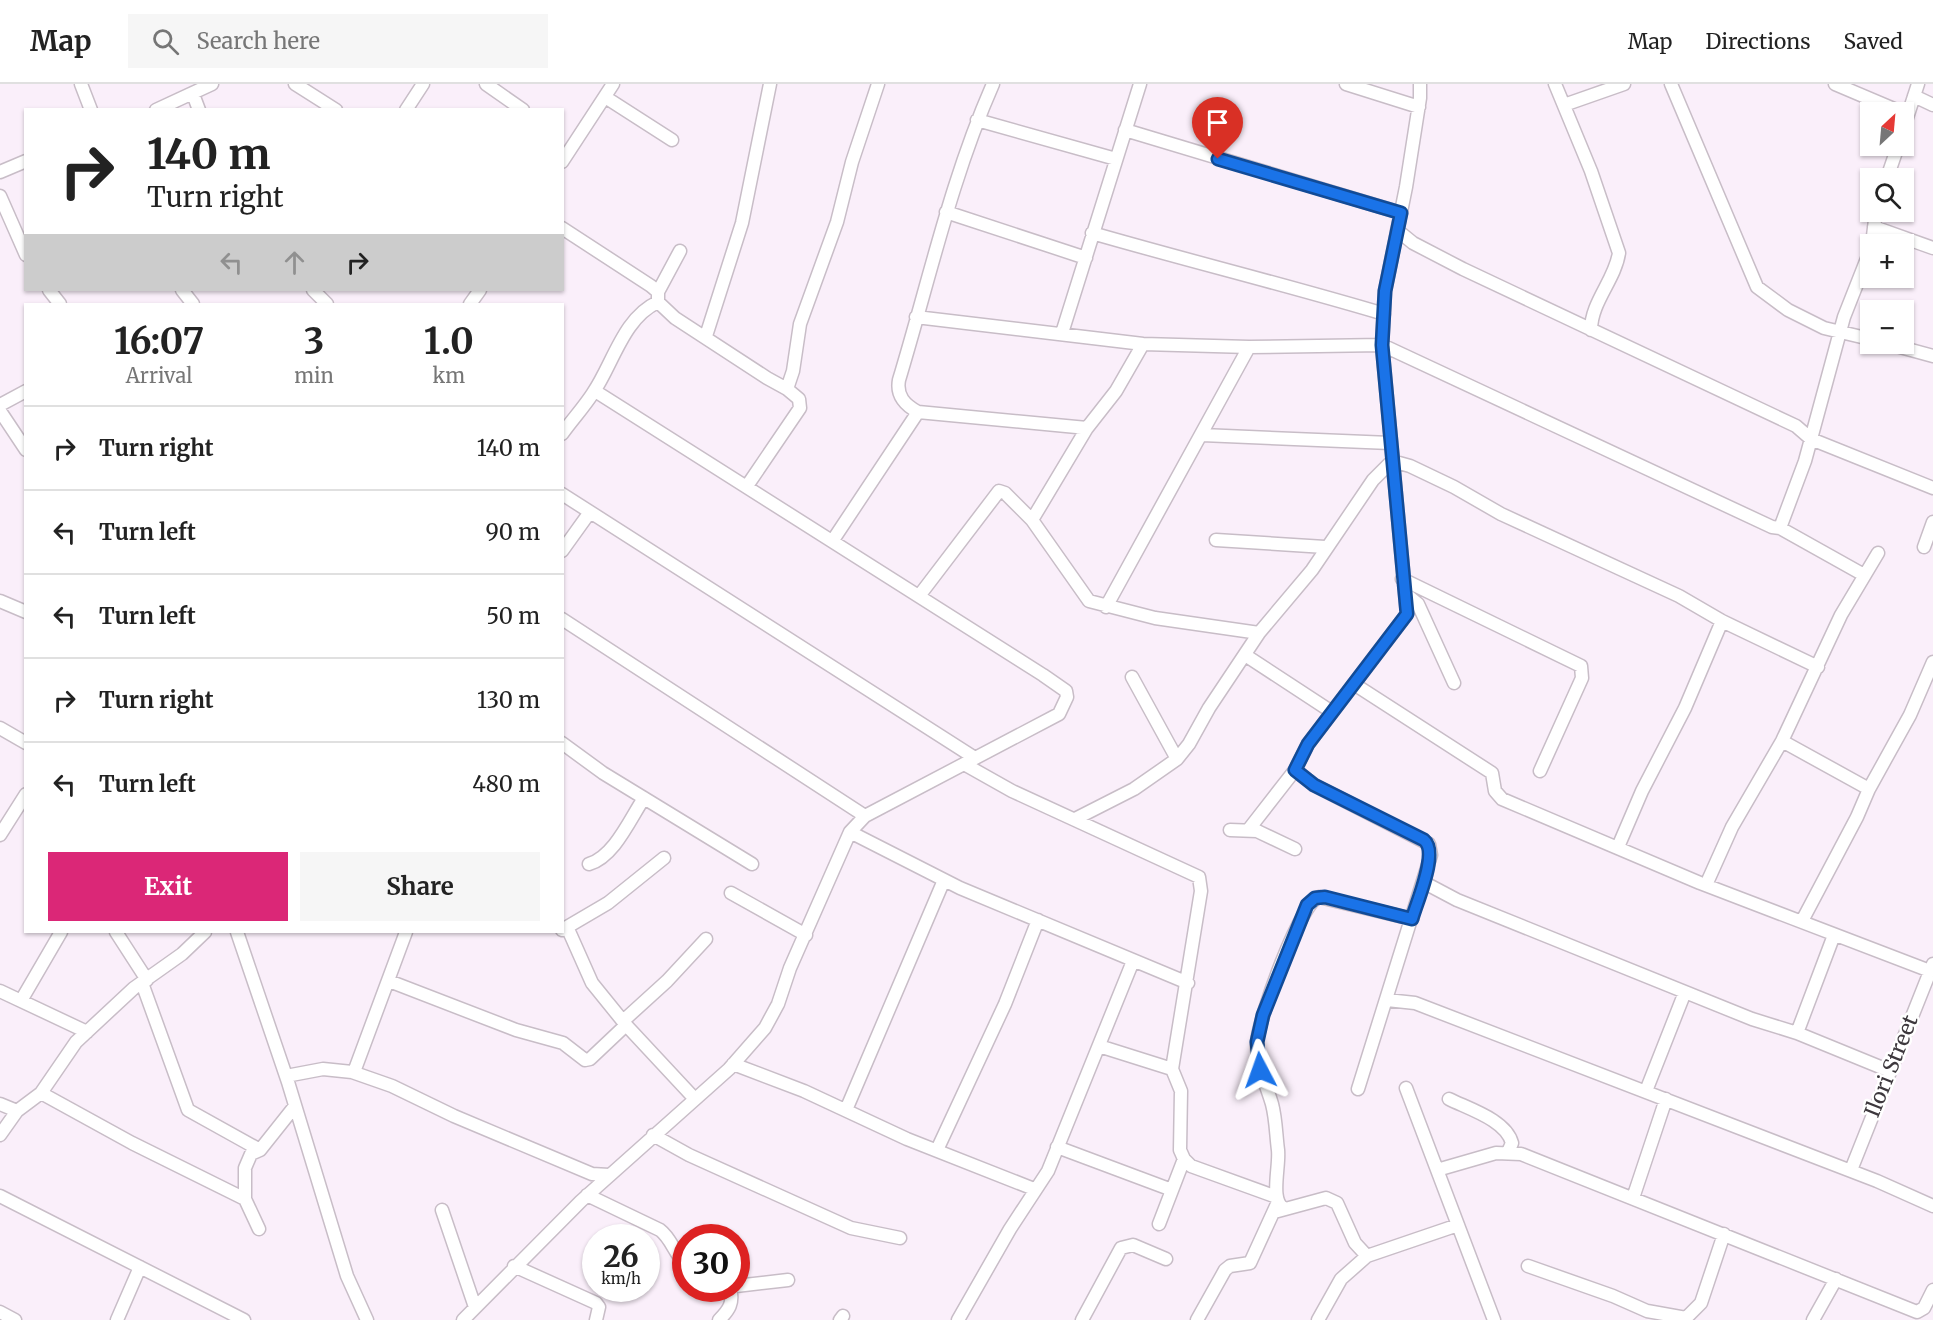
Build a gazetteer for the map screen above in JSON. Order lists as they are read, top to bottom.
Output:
{
  "streets": {
    "street": ["Ilori Street"]
  },
  "north": "top right",
  "page": {
    "header": "Map",
    "search": "Search here",
    "nav": ["Map", "Directions", "Saved"],
    "map_buttons": ["+", "−"],
    "turn": ["140 m", "Turn right"],
    "eta": [
      "16:07",
      "Arrival",
      "3",
      "min",
      "1.0",
      "km"
    ],
    "list": [
      {
        "name": "Turn right",
        "value": "140 m"
      },
      {
        "name": "Turn left",
        "value": "90 m"
      },
      {
        "name": "Turn left",
        "value": "50 m"
      },
      {
        "name": "Turn right",
        "value": "130 m"
      },
      {
        "name": "Turn left",
        "value": "480 m"
      }
    ],
    "buttons": ["Exit", "Share"],
    "speed": "26 km/h",
    "limit": "30"
  }
}
